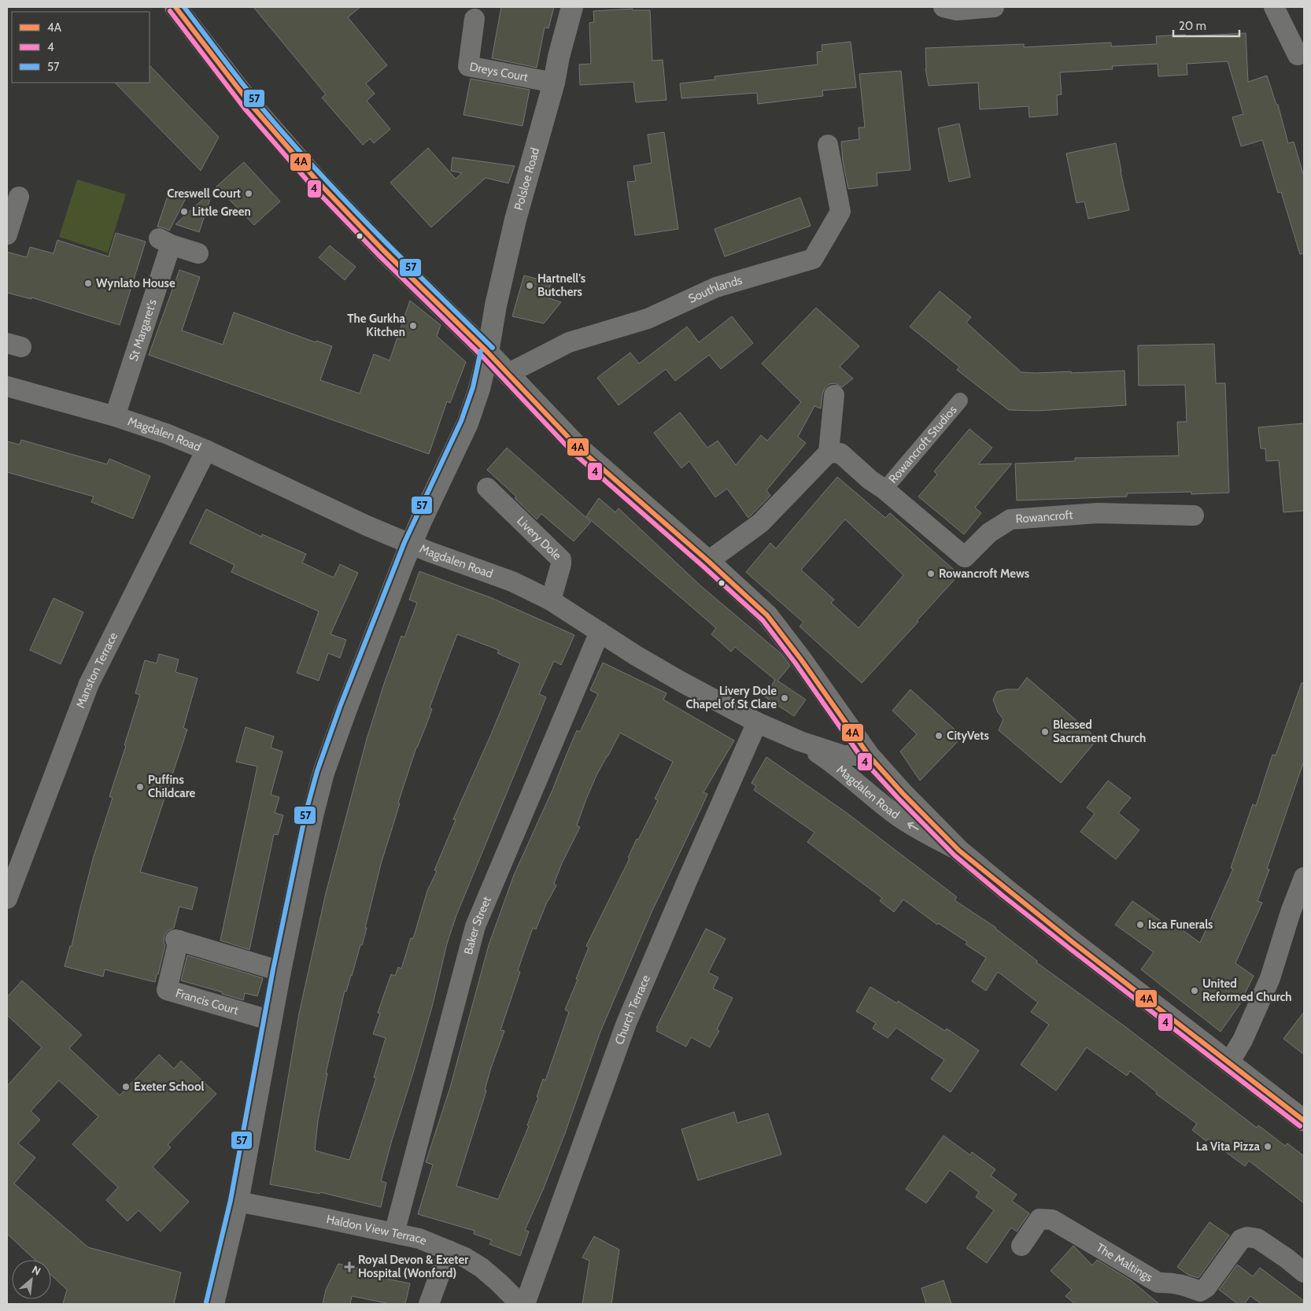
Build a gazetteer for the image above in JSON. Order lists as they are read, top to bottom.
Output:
{
  "streets": {
    "main road": ["Polsloe Road"],
    "street": [
      "Dreys Court",
      "Southlands",
      "St Margaret's",
      "Magdalen Road",
      "Rowancroft Studios",
      "Rowancroft",
      "Livery Dole",
      "Manston Terrace",
      "Baker Street",
      "Francis Court",
      "Church Terrace",
      "Haldon View Terrace",
      "The Maltings"
    ]
  },
  "crossings": [
    ["Dreys Court", "Polsloe Road"],
    ["Polsloe Road", "Magdalen Road"],
    ["Polsloe Road", "Francis Court"],
    ["Polsloe Road", "Haldon View Terrace"],
    ["St Margaret's", "Magdalen Road"],
    ["Magdalen Road", "Livery Dole"],
    ["Magdalen Road", "Manston Terrace"],
    ["Magdalen Road", "Baker Street"],
    ["Magdalen Road", "Church Terrace"],
    ["Rowancroft Studios", "Rowancroft"],
    ["Baker Street", "Haldon View Terrace"]
  ],
  "places": {
    "other": [
      "Creswell Court",
      "Little Green",
      "Wynlato House",
      "Hartnell's Butchers",
      "The Gurkha Kitchen",
      "Rowancroft Mews",
      "Livery Dole Chapel of St Clare",
      "Blessed Sacrament Church",
      "CityVets",
      "Puffins Childcare",
      "Isca Funerals",
      "United Reformed Church",
      "Exeter School",
      "La Vita Pizza"
    ],
    "health": ["Royal Devon & Exeter Hospital (Wonford)"]
  },
  "lines": ["transit line 4A", "transit line 57", "transit line 4"],
  "legend": ["4A", "4", "57"],
  "scale_bar": "20 m",
  "north": "top right"
}
